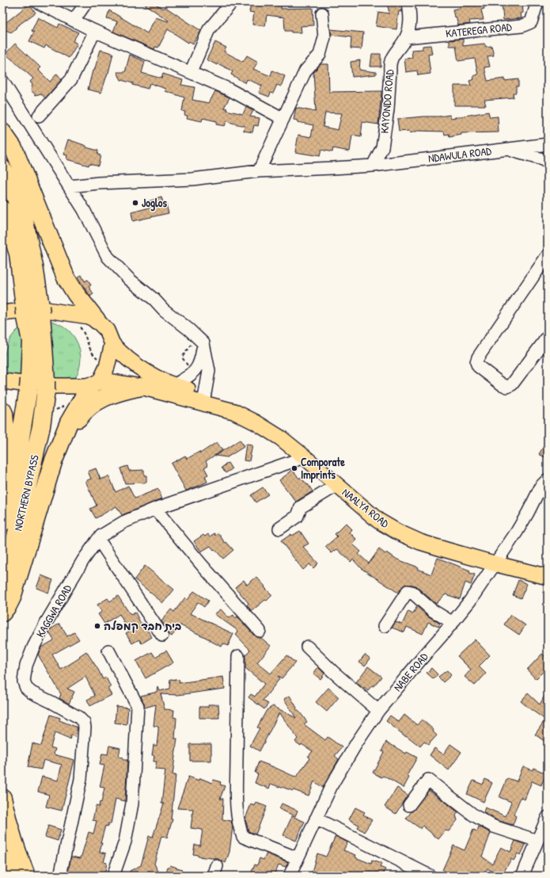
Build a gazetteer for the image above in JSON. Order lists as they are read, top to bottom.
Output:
{
  "streets": {
    "highway": ["NORTHERN BYPASS"],
    "main road": ["NAALYA ROAD"],
    "street": [
      "KATEREGA ROAD",
      "KAYONDO ROAD",
      "NDAWULA ROAD",
      "KAGGWA ROAD",
      "NABE ROAD"
    ]
  },
  "crossings": [
    ["KATEREGA ROAD", "KAYONDO ROAD"],
    ["KAYONDO ROAD", "NDAWULA ROAD"],
    ["NAALYA ROAD", "KAGGWA ROAD"],
    ["NAALYA ROAD", "NABE ROAD"]
  ],
  "places": ["Joglos", "Comporate Imprints", "בית חבד קמפלה"]
}
